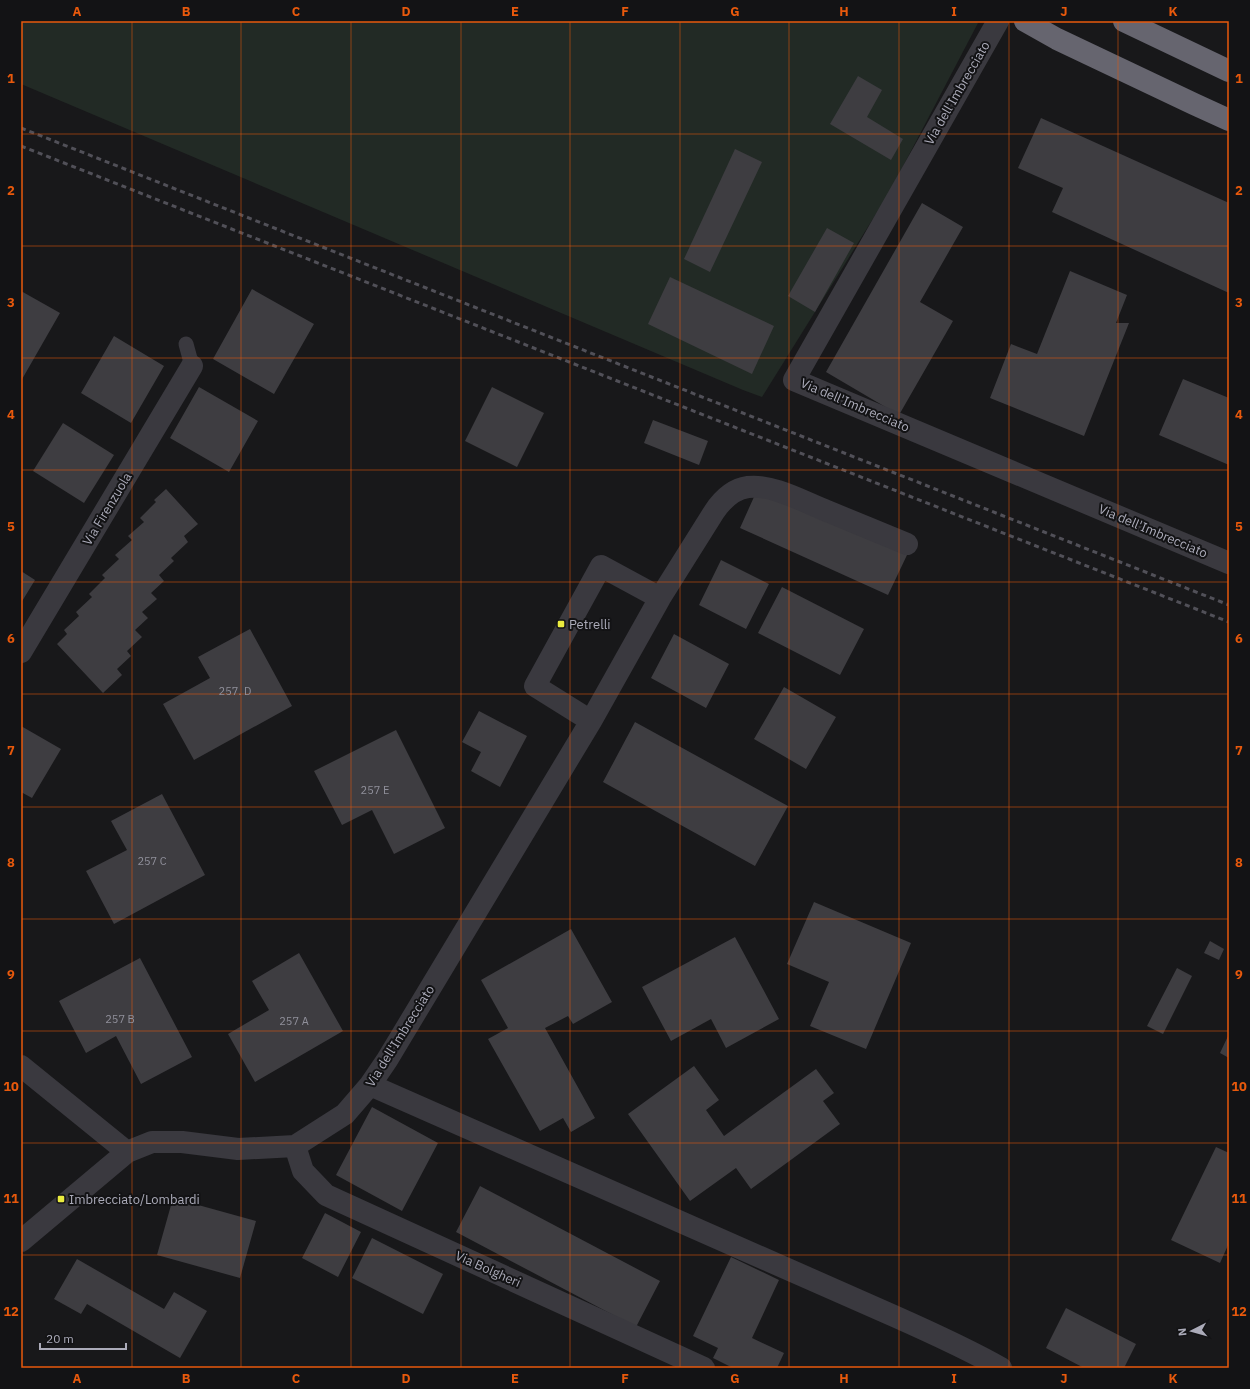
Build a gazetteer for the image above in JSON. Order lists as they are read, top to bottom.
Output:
{
  "streets": {
    "street": ["Via dell'Imbrecciato", "Via Firenzuola", "Via Bolgheri"]
  },
  "crossings": [
    ["Via dell'Imbrecciato", "Via Bolgheri"]
  ],
  "places": {
    "transit": ["Petrelli", "Imbrecciato/Lombardi"]
  },
  "house_numbers": [
    "257. D",
    "257 E",
    "257 C",
    "257 B",
    "257 A"
  ],
  "scale_bar": "20 m",
  "north": "left",
  "grid": {
    "columns": [
      "A",
      "B",
      "C",
      "D",
      "E",
      "F",
      "G",
      "H",
      "I",
      "J",
      "K"
    ],
    "rows": [
      "1",
      "2",
      "3",
      "4",
      "5",
      "6",
      "7",
      "8",
      "9",
      "10",
      "11",
      "12"
    ]
  }
}
